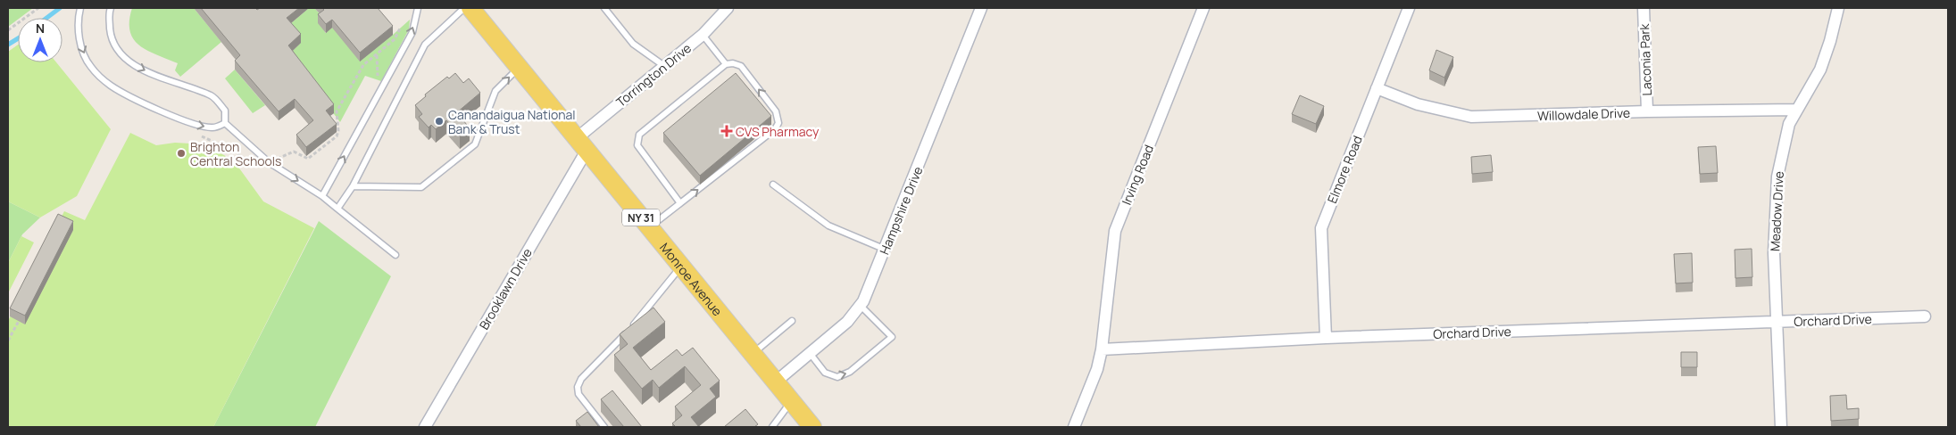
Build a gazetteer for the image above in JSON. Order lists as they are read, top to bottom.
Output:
{
  "streets": {
    "main road": ["NY 31", "Monroe Avenue"],
    "street": [
      "Laconia Park",
      "Torrington Drive",
      "Willowdale Drive",
      "Elmore Road",
      "Irving Road",
      "Hampshire Drive",
      "Meadow Drive",
      "Brooklawn Drive",
      "Orchard Drive"
    ]
  },
  "crossings": [
    ["Laconia Park", "Willowdale Drive"],
    ["Torrington Drive", "Monroe Avenue"],
    ["Torrington Drive", "Brooklawn Drive"],
    ["Willowdale Drive", "Elmore Road"],
    ["Willowdale Drive", "Meadow Drive"],
    ["Elmore Road", "Orchard Drive"],
    ["Irving Road", "Orchard Drive"],
    ["Hampshire Drive", "Monroe Avenue"],
    ["Meadow Drive", "Orchard Drive"],
    ["Monroe Avenue", "Brooklawn Drive"]
  ],
  "places": {
    "other": ["Canandaigua National Bank & Trust", "Brighton Central Schools"],
    "health": ["CVS Pharmacy"]
  },
  "north": "top"
}
